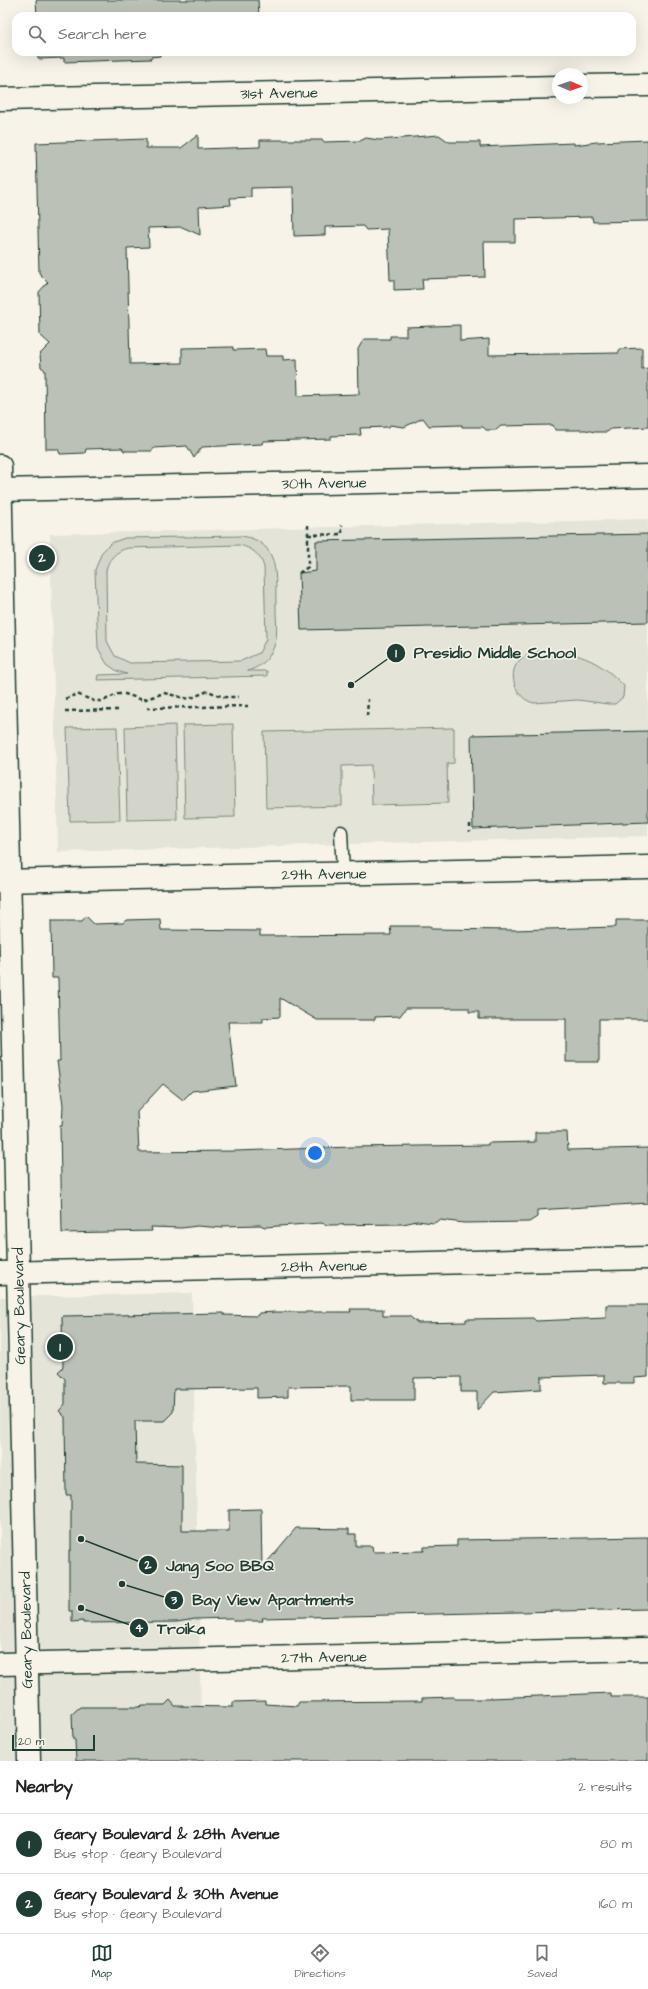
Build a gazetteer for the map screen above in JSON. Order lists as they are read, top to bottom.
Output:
{
  "streets": {
    "street": [
      "31st Avenue",
      "30th Avenue",
      "29th Avenue",
      "28th Avenue",
      "Geary Boulevard",
      "27th Avenue"
    ]
  },
  "crossings": [
    ["30th Avenue", "Geary Boulevard"],
    ["29th Avenue", "Geary Boulevard"],
    ["28th Avenue", "Geary Boulevard"],
    ["Geary Boulevard", "27th Avenue"]
  ],
  "places": [
    "Presidio Middle School",
    "Jang Soo BBQ",
    "Bay View Apartments",
    "Troika"
  ],
  "scale_bar": "20 m",
  "north": "right",
  "page": {
    "search": "Search here",
    "pins": ["2", "1"],
    "scale": "20 m",
    "heading": ["Nearby", "2 results"],
    "list": [
      {
        "mark": "1",
        "name": "Geary Boulevard & 28th Avenue",
        "note": "Bus stop · Geary Boulevard",
        "value": "80 m"
      },
      {
        "mark": "2",
        "name": "Geary Boulevard & 30th Avenue",
        "note": "Bus stop · Geary Boulevard",
        "value": "160 m"
      }
    ],
    "nav": ["Map", "Directions", "Saved"]
  }
}
